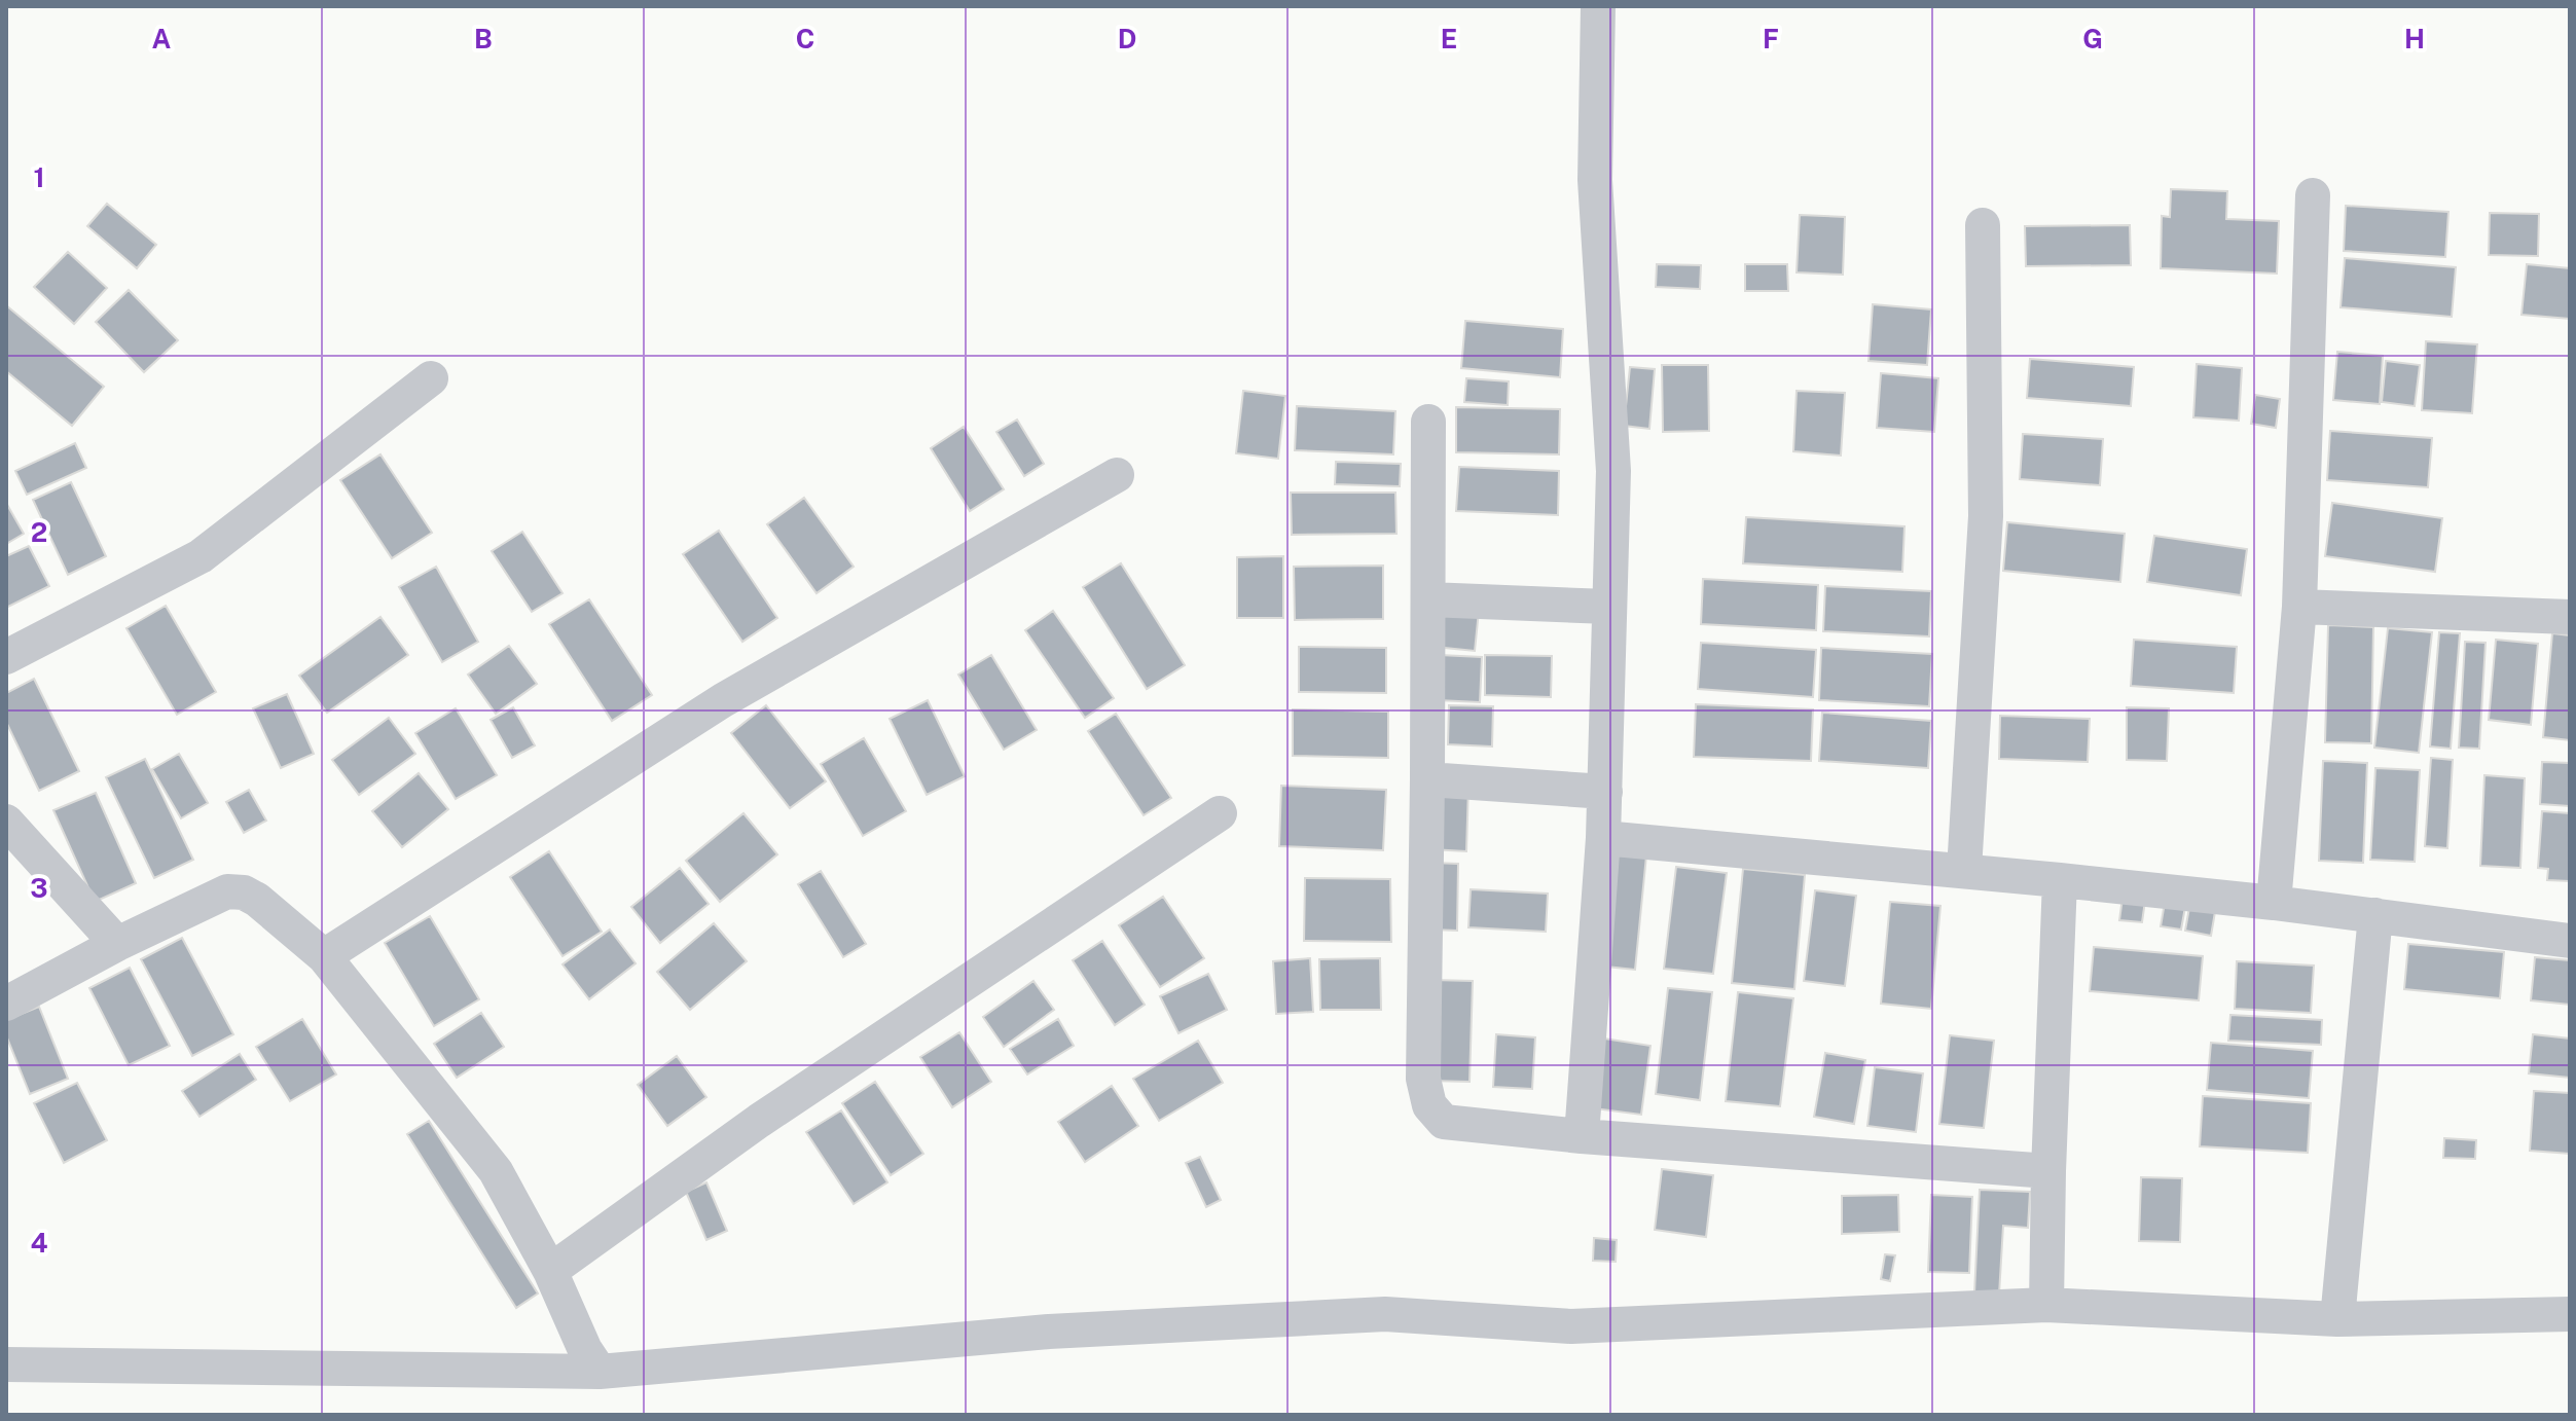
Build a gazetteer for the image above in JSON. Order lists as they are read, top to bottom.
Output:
{
  "grid": {
    "columns": [
      "A",
      "B",
      "C",
      "D",
      "E",
      "F",
      "G",
      "H"
    ],
    "rows": [
      "1",
      "2",
      "3",
      "4"
    ]
  }
}
